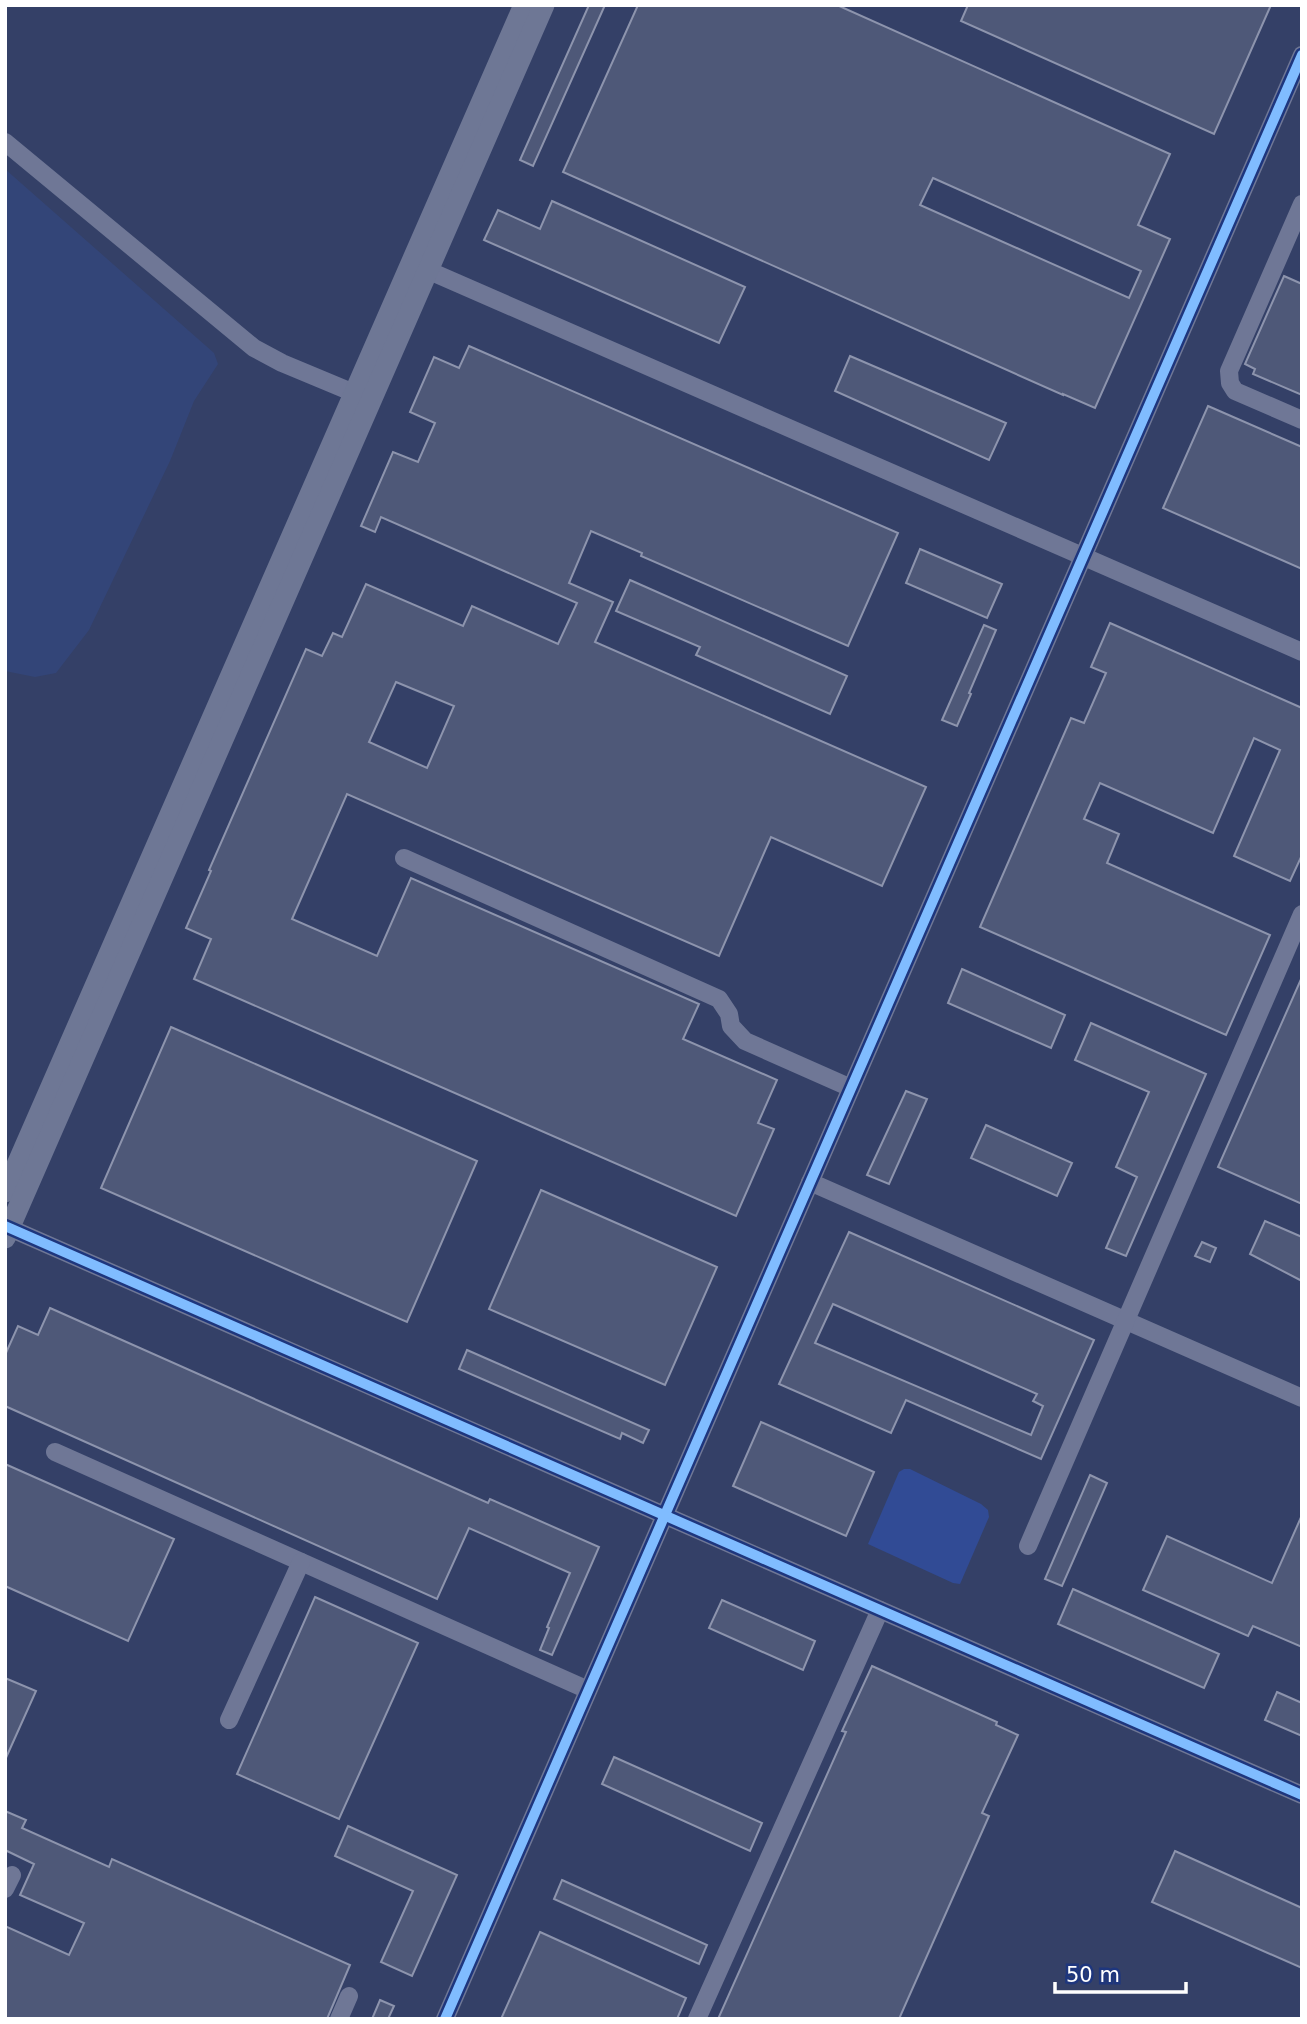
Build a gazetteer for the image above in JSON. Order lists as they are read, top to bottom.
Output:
{
  "scale_bar": "50 m"
}
